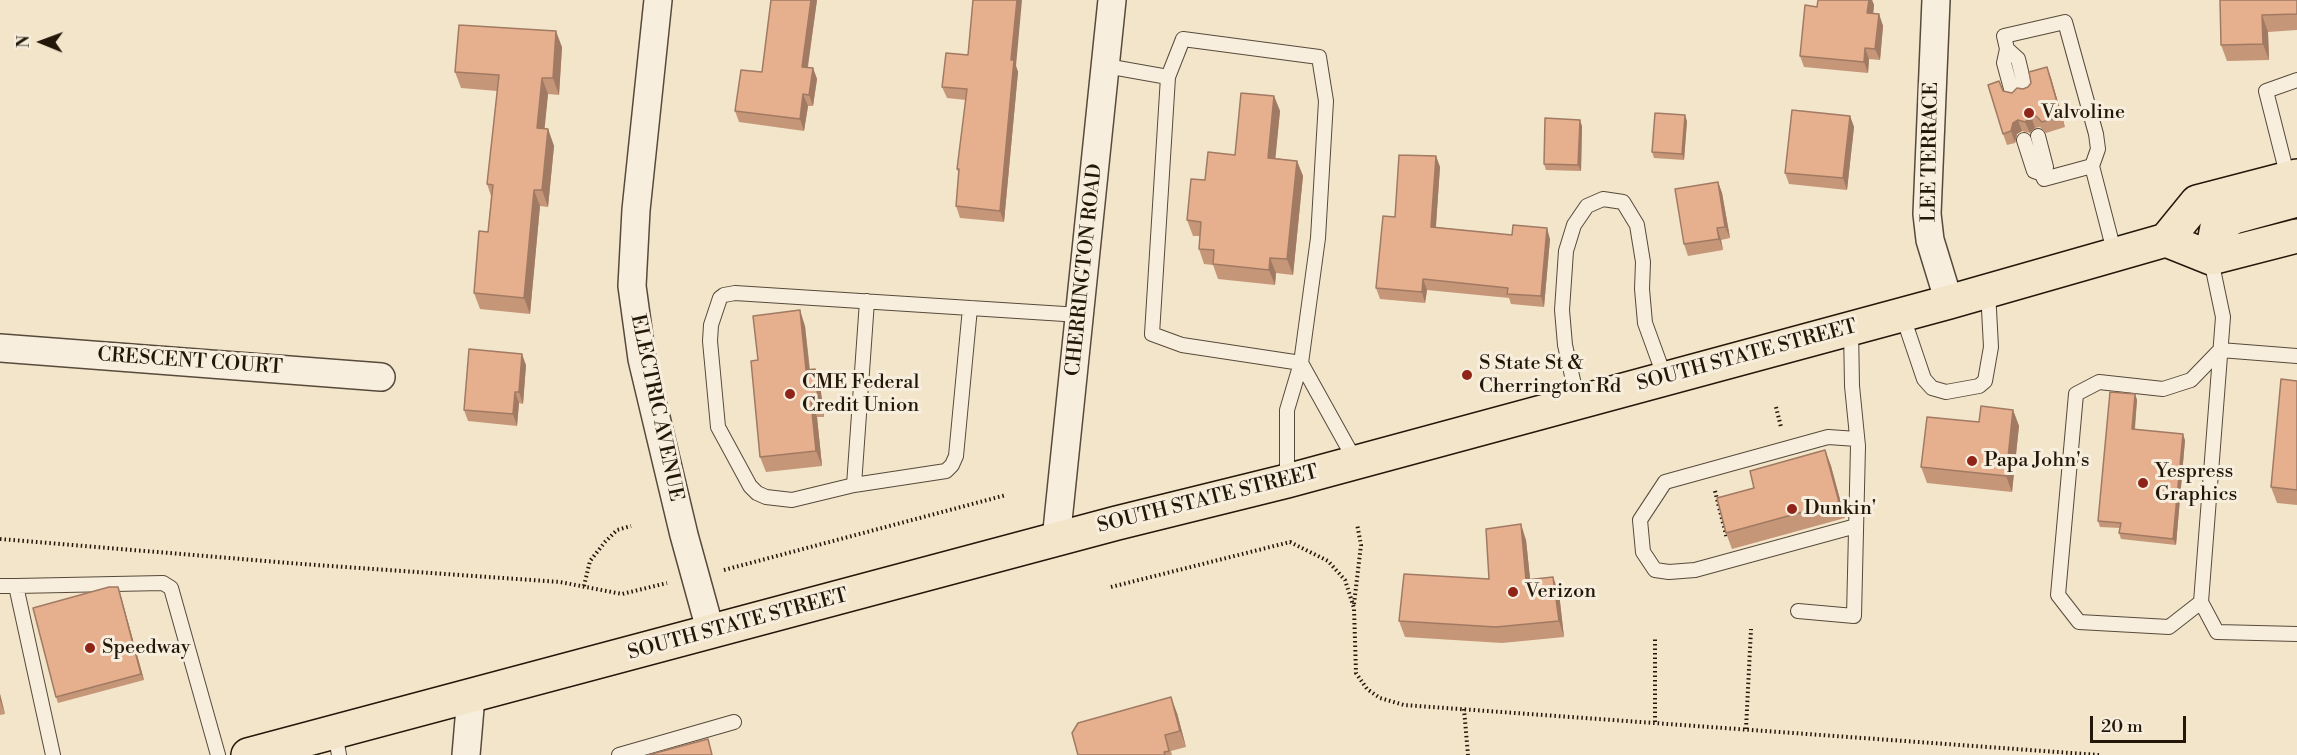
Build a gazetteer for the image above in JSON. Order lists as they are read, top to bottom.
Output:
{
  "streets": {
    "main road": ["SOUTH STATE STREET"],
    "street": [
      "LEE TERRACE",
      "CHERRINGTON ROAD",
      "CRESCENT COURT",
      "ELECTRIC AVENUE"
    ]
  },
  "crossings": [
    ["LEE TERRACE", "SOUTH STATE STREET"],
    ["CHERRINGTON ROAD", "SOUTH STATE STREET"],
    ["SOUTH STATE STREET", "ELECTRIC AVENUE"]
  ],
  "places": [
    "Valvoline",
    "S State St & Cherrington Rd",
    "CME Federal Credit Union",
    "Papa John's",
    "Yespress Graphics",
    "Dunkin'",
    "Verizon",
    "Speedway"
  ],
  "scale_bar": "20 m",
  "north": "left"
}
